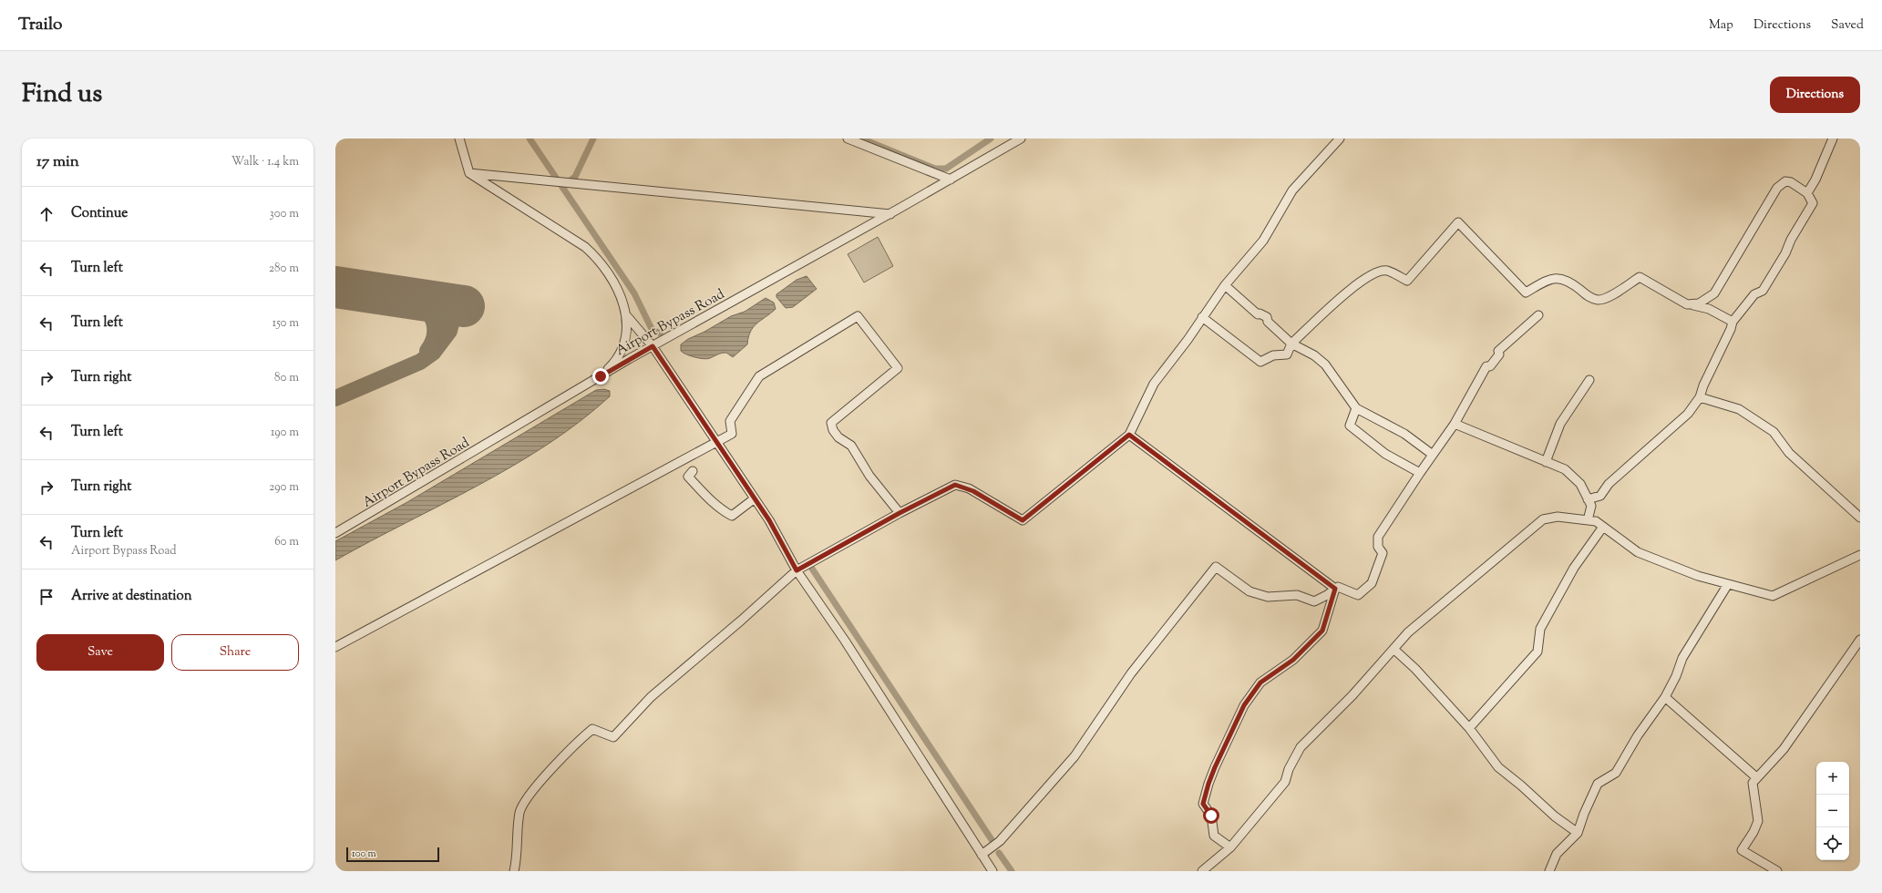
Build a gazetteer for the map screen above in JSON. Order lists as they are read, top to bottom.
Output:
{
  "streets": {
    "street": ["Airport Bypass Road"]
  },
  "scale_bar": "100 m",
  "page": {
    "header": "Trailo",
    "nav": ["Map", "Directions", "Saved"],
    "title": "Find us",
    "buttons": [
      "Directions",
      ["Save", "Share"]
    ],
    "heading": ["17 min", "Walk · 1.4 km"],
    "list": [
      ["Continue", "300 m"],
      ["Turn left", "280 m"],
      ["Turn left", "150 m"],
      ["Turn right", "80 m"],
      ["Turn left", "190 m"],
      ["Turn right", "290 m"],
      ["Turn left", "Airport Bypass Road", "60 m"],
      "Arrive at destination"
    ],
    "map_buttons": ["+", "−"],
    "scale": "100 m"
  }
}
